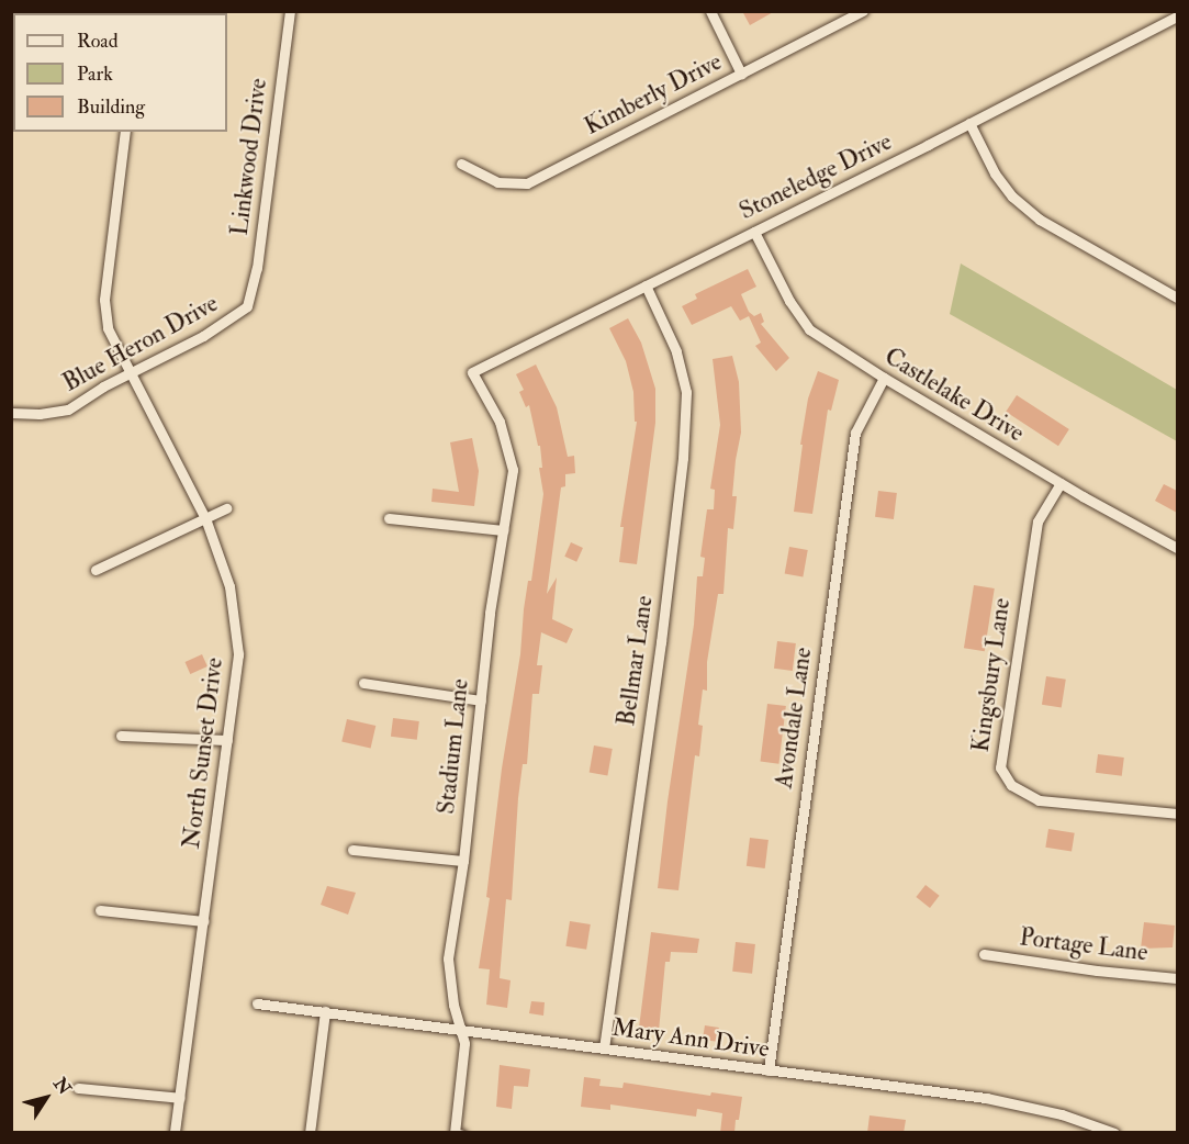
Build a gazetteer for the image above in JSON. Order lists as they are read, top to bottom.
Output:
{
  "streets": {
    "street": [
      "Kimberly Drive",
      "Linkwood Drive",
      "Stoneledge Drive",
      "Blue Heron Drive",
      "Castlelake Drive",
      "Bellmar Lane",
      "Kingsbury Lane",
      "Avondale Lane",
      "Stadium Lane",
      "North Sunset Drive",
      "Portage Lane",
      "Mary Ann Drive"
    ]
  },
  "crossings": [
    ["Linkwood Drive", "Blue Heron Drive"],
    ["Stoneledge Drive", "Castlelake Drive"],
    ["Stoneledge Drive", "Bellmar Lane"],
    ["Stoneledge Drive", "Stadium Lane"],
    ["Blue Heron Drive", "North Sunset Drive"],
    ["Castlelake Drive", "Kingsbury Lane"],
    ["Castlelake Drive", "Avondale Lane"],
    ["Bellmar Lane", "Mary Ann Drive"],
    ["Avondale Lane", "Mary Ann Drive"],
    ["Stadium Lane", "Mary Ann Drive"]
  ],
  "legend": ["Road", "Park", "Building"],
  "north": "top right"
}
